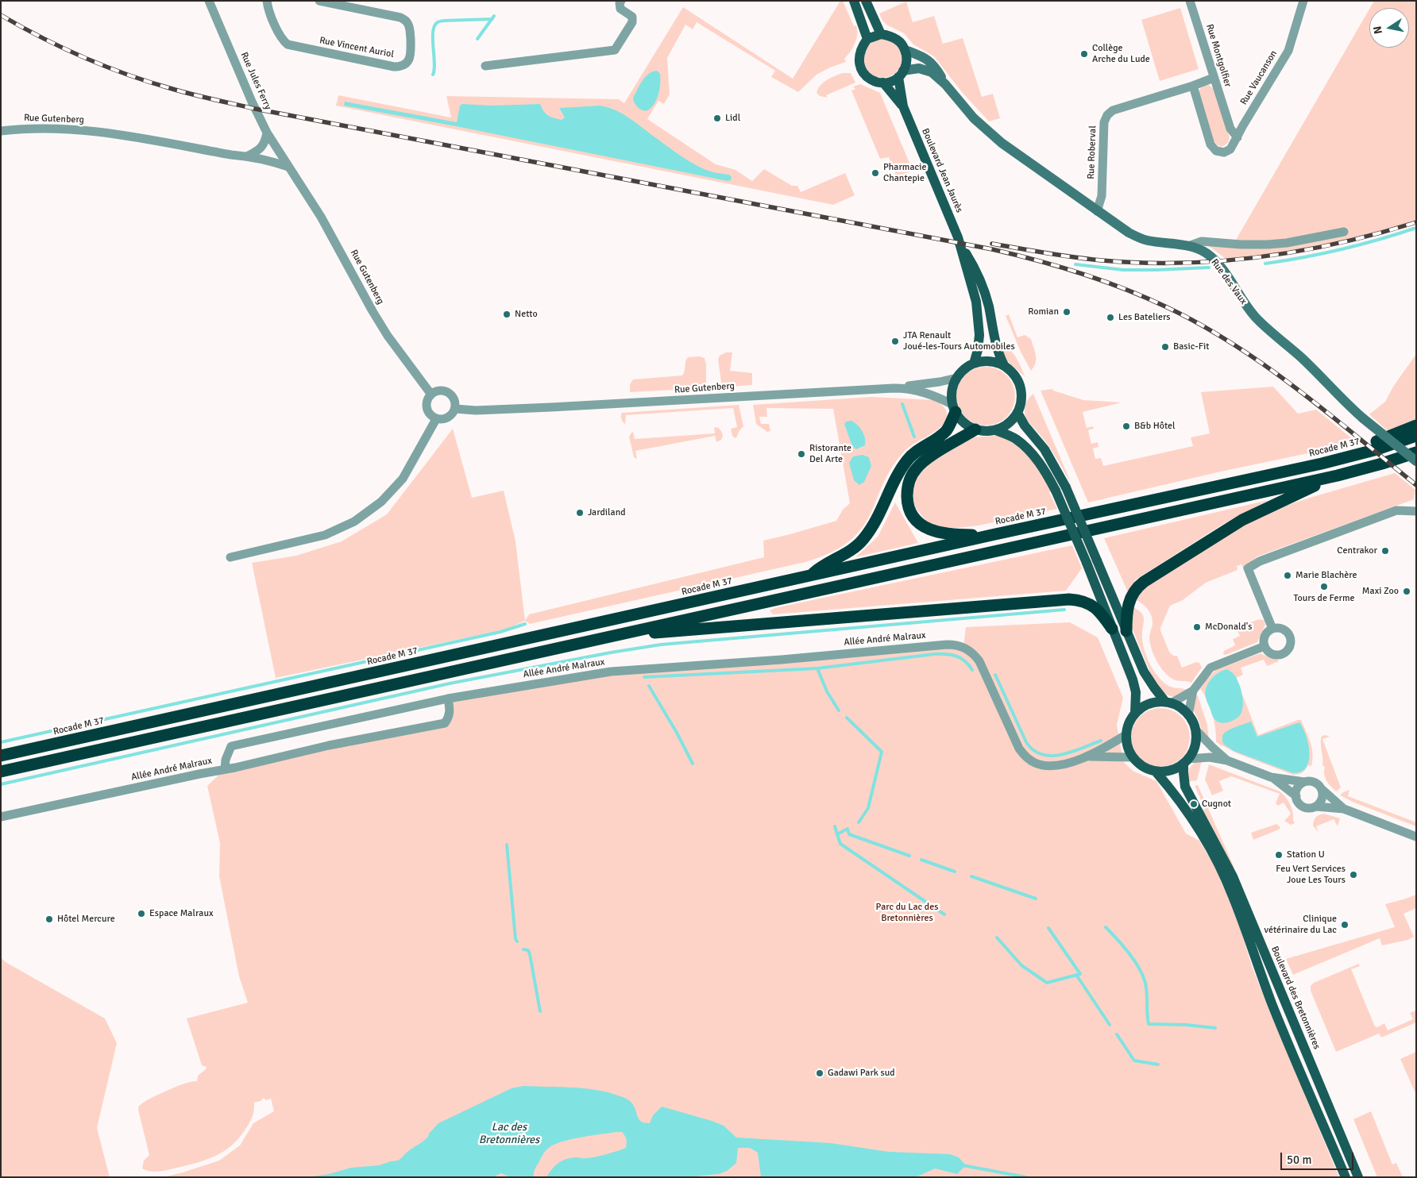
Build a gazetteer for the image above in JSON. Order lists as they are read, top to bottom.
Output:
{
  "streets": {
    "highway": ["Rocade M 37"],
    "main road": ["Boulevard Jean Jaurès", "Boulevard des Bretonnières"],
    "street": [
      "Rue Vincent Auriol",
      "Rue Montgolfier",
      "Rue Vaucanson",
      "Rue Jules Ferry",
      "Rue Gutenberg",
      "Rue Roberval",
      "Rue des Vaux",
      "Allée André Malraux"
    ]
  },
  "crossings": [
    ["Rue Montgolfier", "Rue Vaucanson"],
    ["Rue Montgolfier", "Rue Roberval"],
    ["Rue Vaucanson", "Rue Roberval"],
    ["Rue Jules Ferry", "Rue Gutenberg"],
    ["Rue Gutenberg", "Boulevard Jean Jaurès"],
    ["Rue Roberval", "Rue des Vaux"],
    ["Boulevard Jean Jaurès", "Rue des Vaux"],
    ["Allée André Malraux", "Boulevard des Bretonnières"]
  ],
  "water": ["Lac des Bretonnières"],
  "parks": ["Parc du Lac des Bretonnières"],
  "places": [
    "Collège Arche du Lude",
    "Lidl",
    "Pharmacie Chantepie",
    "Romian",
    "Netto",
    "Les Bateliers",
    "JTA Renault Joué-les-Tours Automobiles",
    "Basic-Fit",
    "B&b Hôtel",
    "Ristorante Del Arte",
    "Jardiland",
    "Centrakor",
    "Marie Blachère",
    "Tours de Ferme",
    "Maxi Zoo",
    "McDonald's",
    "Cugnot",
    "Station U",
    "Feu Vert Services Joue Les Tours",
    "Espace Malraux",
    "Hôtel Mercure",
    "Clinique vétérinaire du Lac",
    "Gadawi Park sud"
  ],
  "scale_bar": "50 m",
  "north": "left"
}
